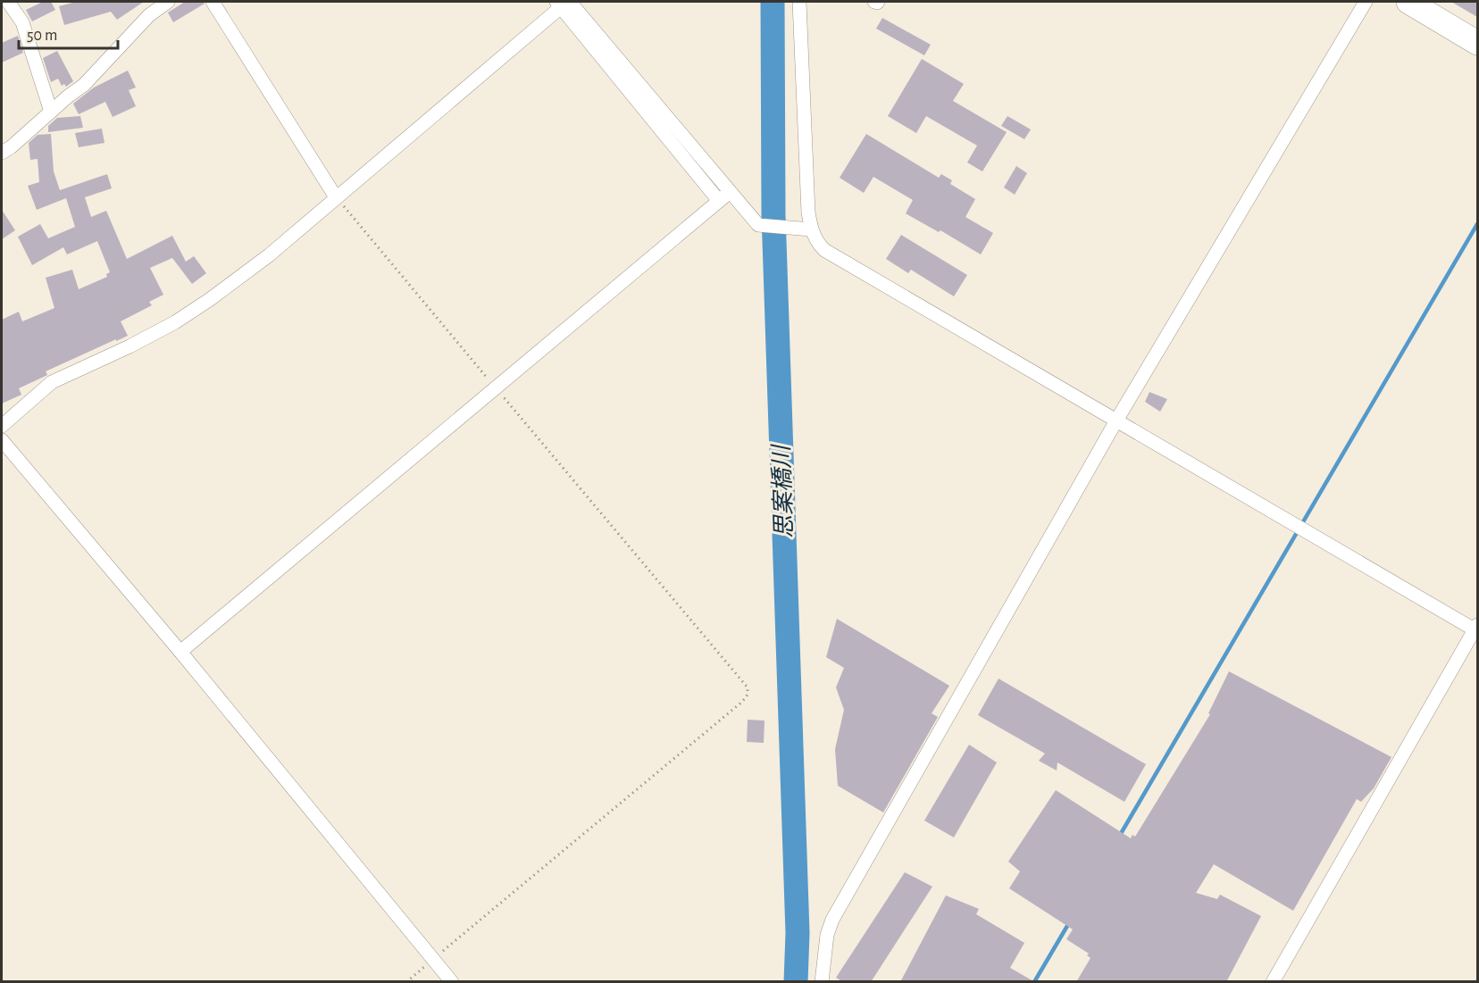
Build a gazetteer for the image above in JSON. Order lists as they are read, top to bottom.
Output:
{
  "water": ["思案橋川"],
  "scale_bar": "50 m"
}
